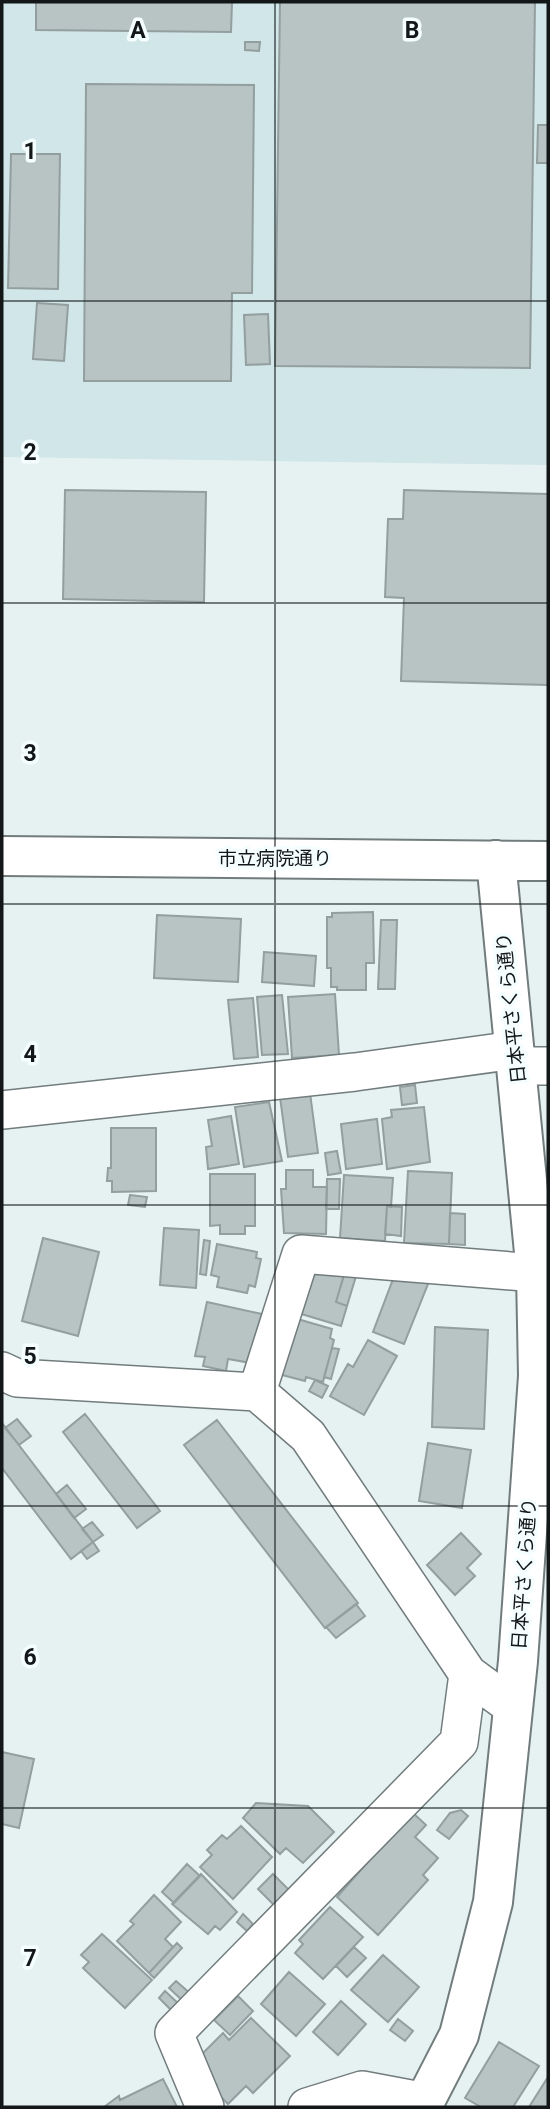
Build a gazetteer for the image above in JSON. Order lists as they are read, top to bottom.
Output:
{
  "streets": {
    "street": ["市立病院通り", "日本平さくら通り"]
  },
  "crossings": [
    ["市立病院通り", "日本平さくら通り"]
  ],
  "grid": {
    "columns": ["A", "B"],
    "rows": [
      "1",
      "2",
      "3",
      "4",
      "5",
      "6",
      "7"
    ]
  }
}
